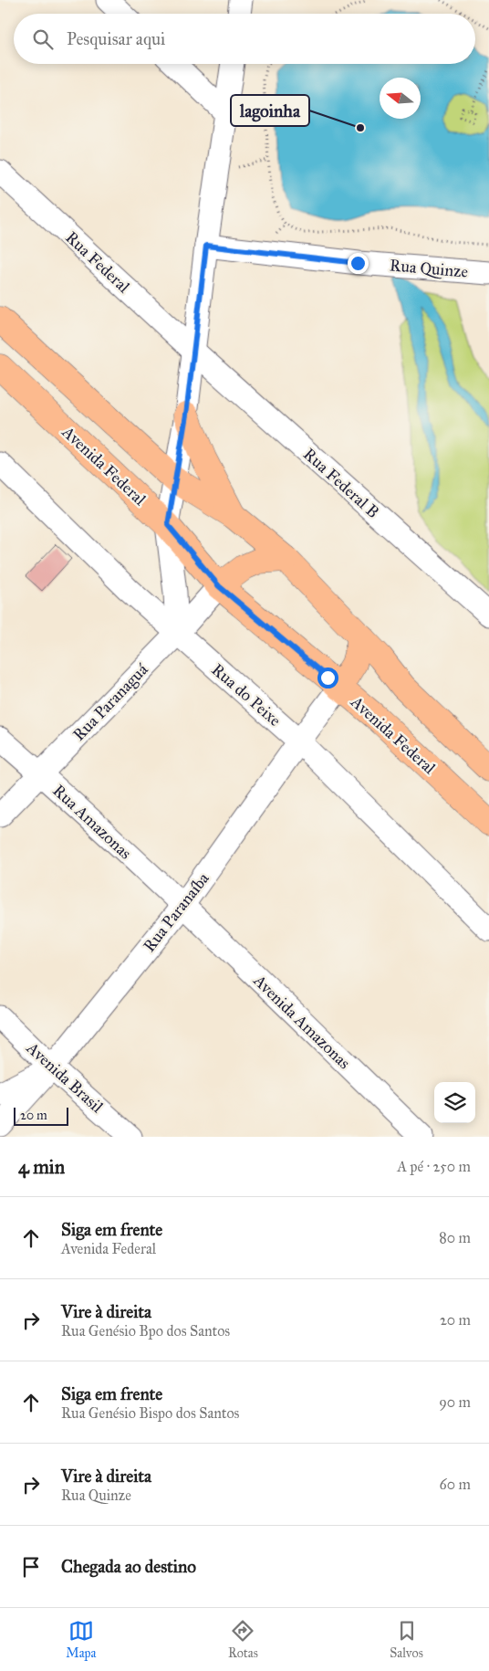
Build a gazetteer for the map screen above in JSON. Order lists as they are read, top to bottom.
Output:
{
  "streets": {
    "main road": ["Avenida Federal"],
    "street": [
      "Rua Federal",
      "Rua Quinze",
      "Rua Federal B",
      "Rua do Peixe",
      "Rua Paranaguá",
      "Rua Amazonas",
      "Rua Paranaíba",
      "Avenida Amazonas",
      "Avenida Brasil"
    ]
  },
  "crossings": [
    ["Rua Federal", "Rua Federal B"],
    ["Avenida Federal", "Rua Paranaguá"],
    ["Avenida Federal", "Rua Paranaíba"],
    ["Rua do Peixe", "Rua Paranaguá"],
    ["Rua do Peixe", "Rua Paranaíba"],
    ["Rua Paranaguá", "Rua Amazonas"],
    ["Rua Amazonas", "Rua Paranaíba"],
    ["Rua Amazonas", "Avenida Amazonas"],
    ["Rua Paranaíba", "Avenida Amazonas"],
    ["Rua Paranaíba", "Avenida Brasil"]
  ],
  "places": ["lagoinha"],
  "scale_bar": "20 m",
  "north": "left",
  "page": {
    "search": "Pesquisar aqui",
    "scale": "20 m",
    "heading": ["4 min", "A pé · 250 m"],
    "list": [
      ["Siga em frente", "Avenida Federal", "80 m"],
      ["Vire à direita", "Rua Genésio Bpo dos Santos", "20 m"],
      ["Siga em frente", "Rua Genésio Bispo dos Santos", "90 m"],
      ["Vire à direita", "Rua Quinze", "60 m"],
      "Chegada ao destino"
    ],
    "nav": ["Mapa", "Rotas", "Salvos"]
  }
}
